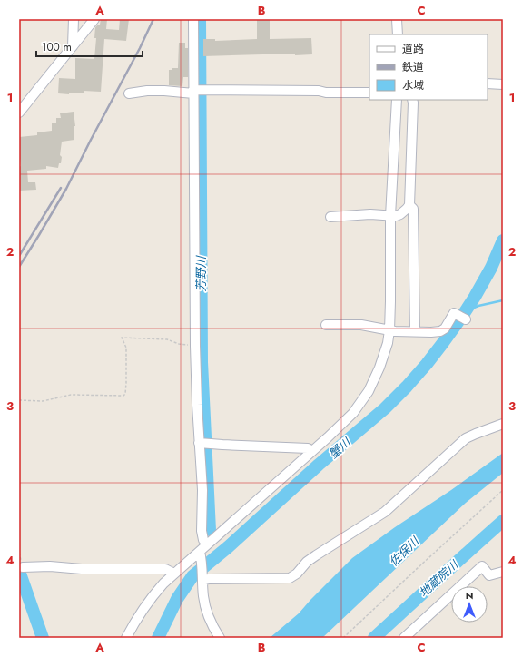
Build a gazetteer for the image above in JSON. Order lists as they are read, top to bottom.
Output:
{
  "water": [
    "芳野川",
    "蟹川",
    "佐保川",
    "地蔵院川"
  ],
  "legend": ["道路", "鉄道", "水域"],
  "scale_bar": "100 m",
  "north": "top",
  "grid": {
    "columns": ["A", "B", "C"],
    "rows": [
      "1",
      "2",
      "3",
      "4"
    ]
  }
}
